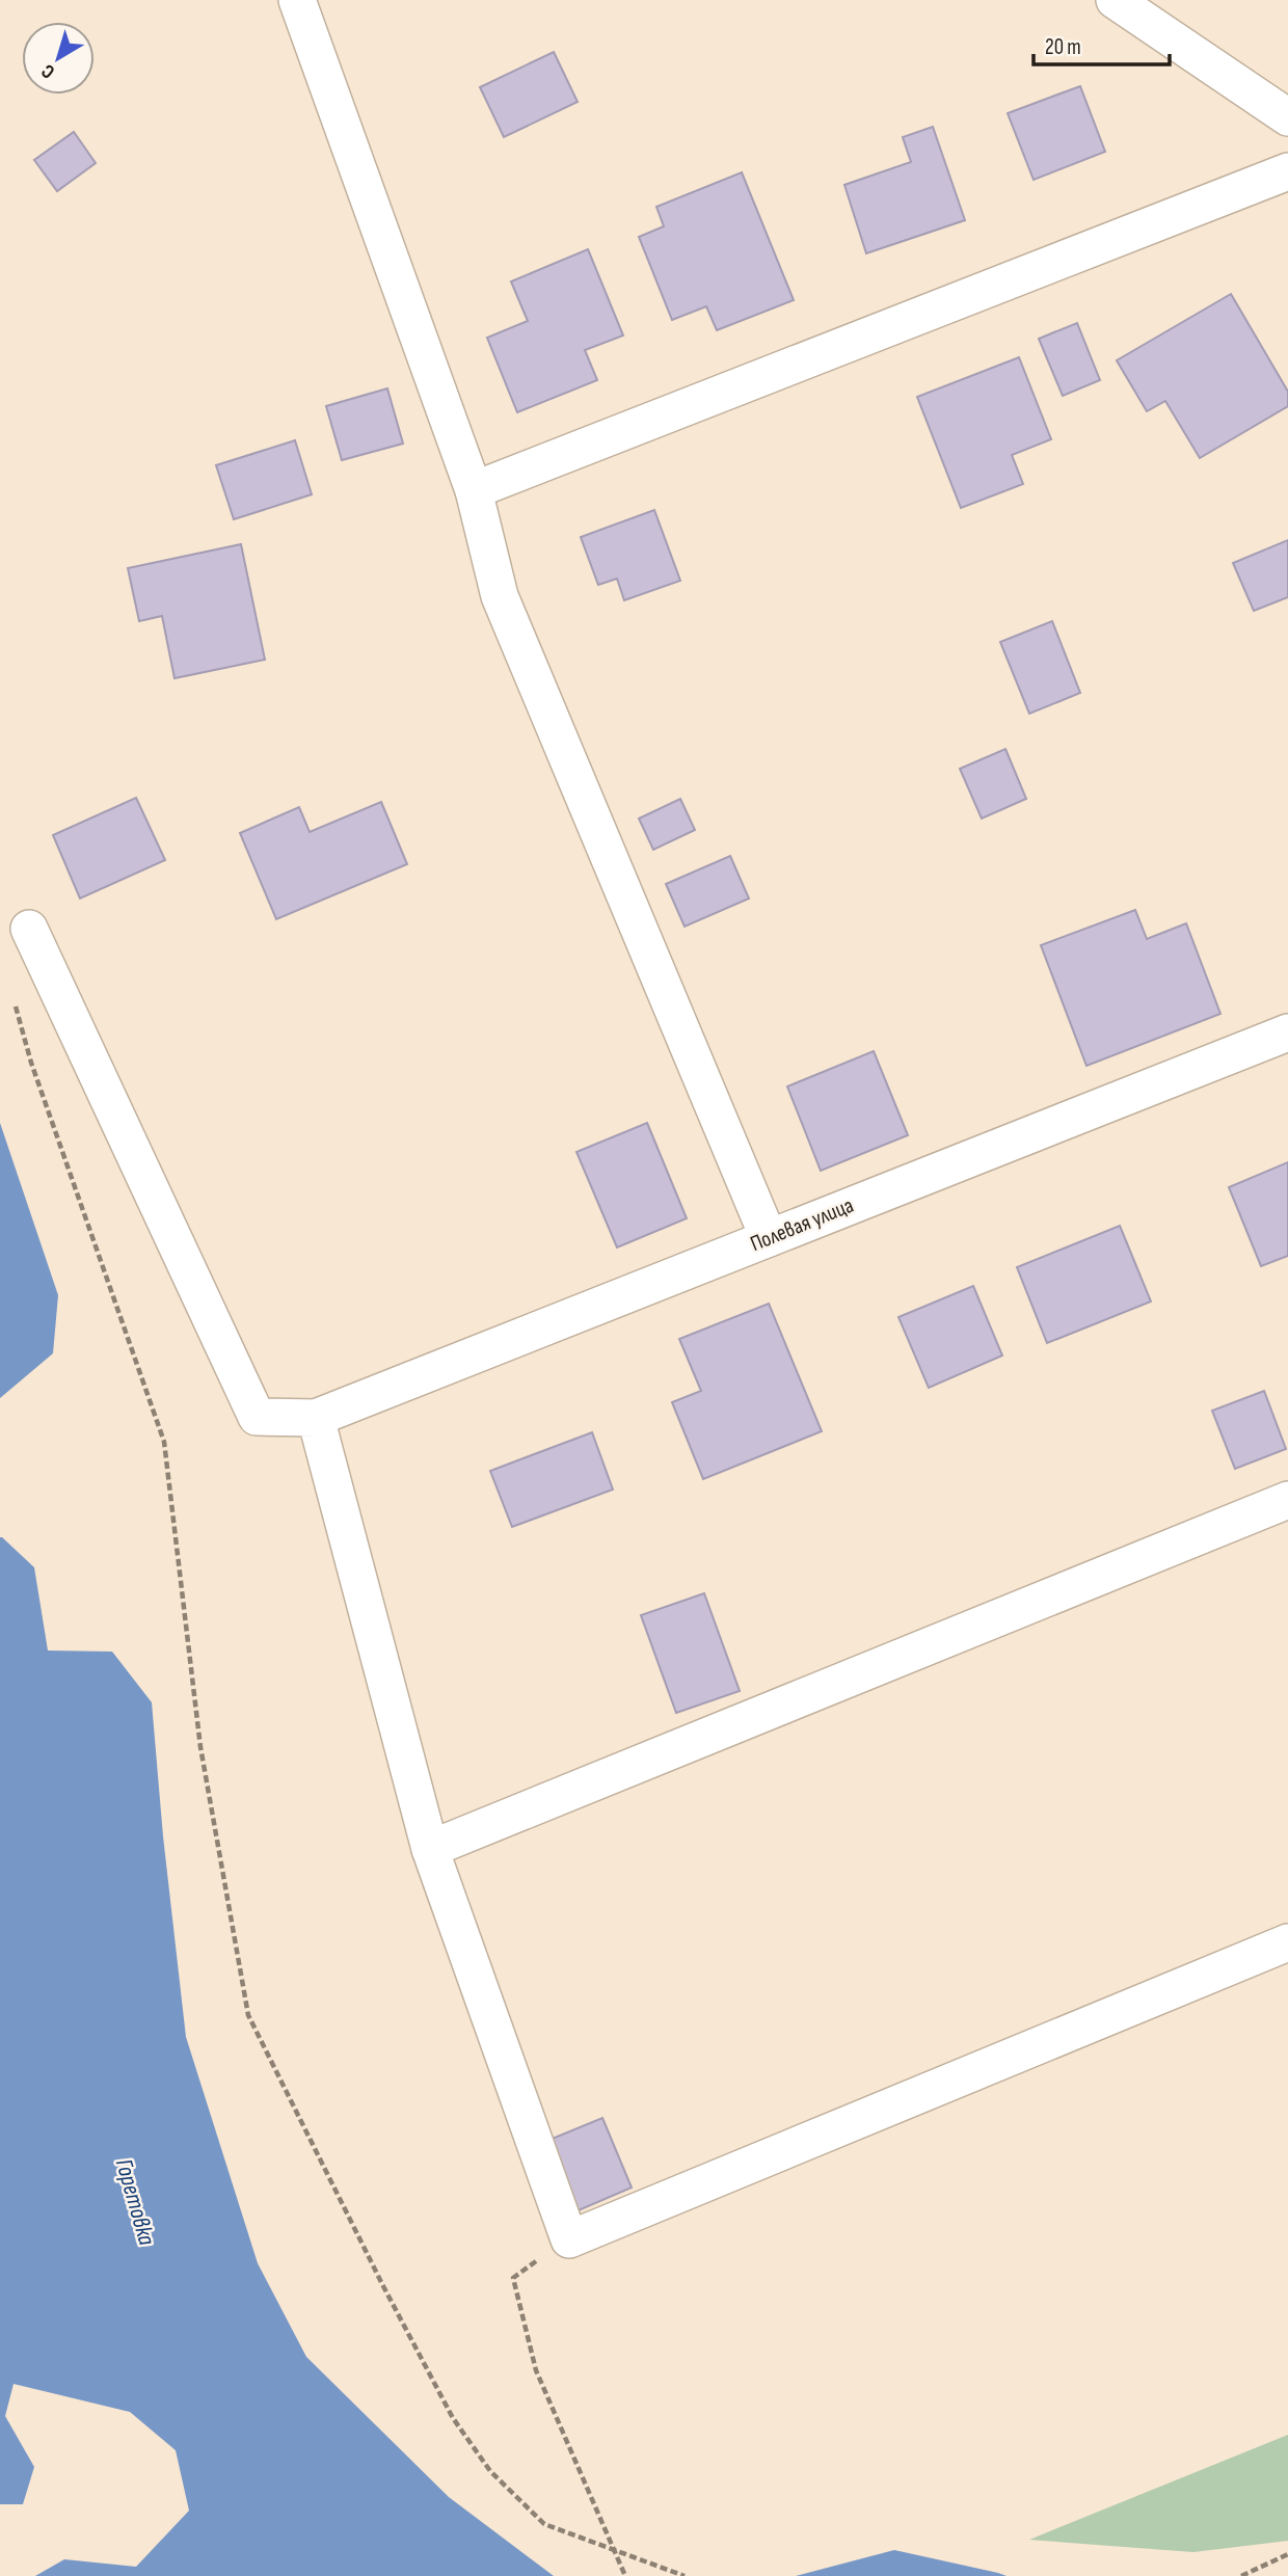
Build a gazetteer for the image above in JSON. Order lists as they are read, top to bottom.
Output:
{
  "streets": {
    "street": ["Полевая улица"]
  },
  "water": ["Горетовка"],
  "scale_bar": "20 m",
  "north": "bottom left"
}
